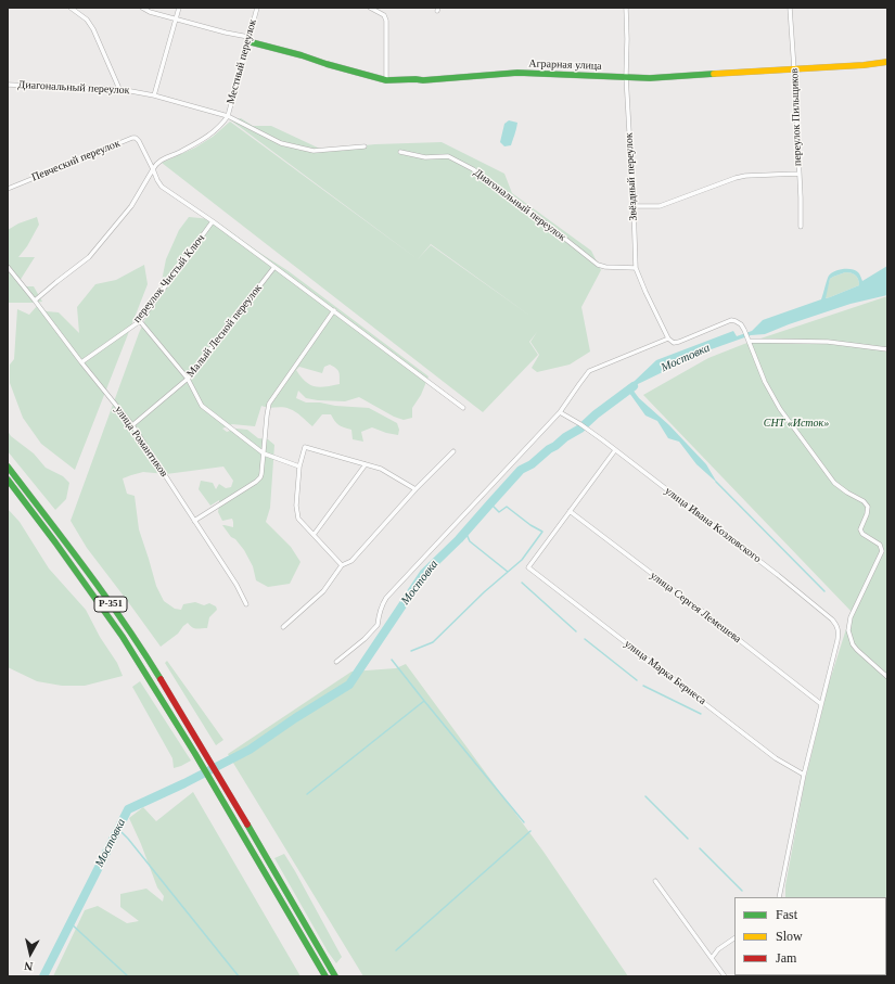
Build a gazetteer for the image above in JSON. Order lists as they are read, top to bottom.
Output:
{
  "streets": {
    "main road": ["Аграрная улица", "Р-351"],
    "street": [
      "Местный переулок",
      "Диагональный переулок",
      "переулок Пильщиков",
      "Певческий переулок",
      "Звёздный переулок",
      "переулок Чистый Ключ",
      "Малый Лесной переулок",
      "улица Романтиков",
      "улица Ивана Козловского",
      "улица Сергея Лемешева",
      "улица Марка Бернеса"
    ]
  },
  "crossings": [
    ["Местный переулок", "Аграрная улица"],
    ["Местный переулок", "Диагональный переулок"],
    ["Аграрная улица", "переулок Пильщиков"],
    ["Аграрная улица", "Звёздный переулок"],
    ["Диагональный переулок", "Звёздный переулок"],
    ["Певческий переулок", "переулок Чистый Ключ"],
    ["Певческий переулок", "Малый Лесной переулок"],
    ["переулок Чистый Ключ", "улица Романтиков"],
    ["Малый Лесной переулок", "улица Романтиков"],
    ["улица Ивана Козловского", "улица Сергея Лемешева"],
    ["улица Сергея Лемешева", "улица Марка Бернеса"]
  ],
  "water": ["Мостовка"],
  "parks": ["СНТ «Исток»"],
  "legend": ["Fast", "Slow", "Jam"],
  "north": "bottom"
}
